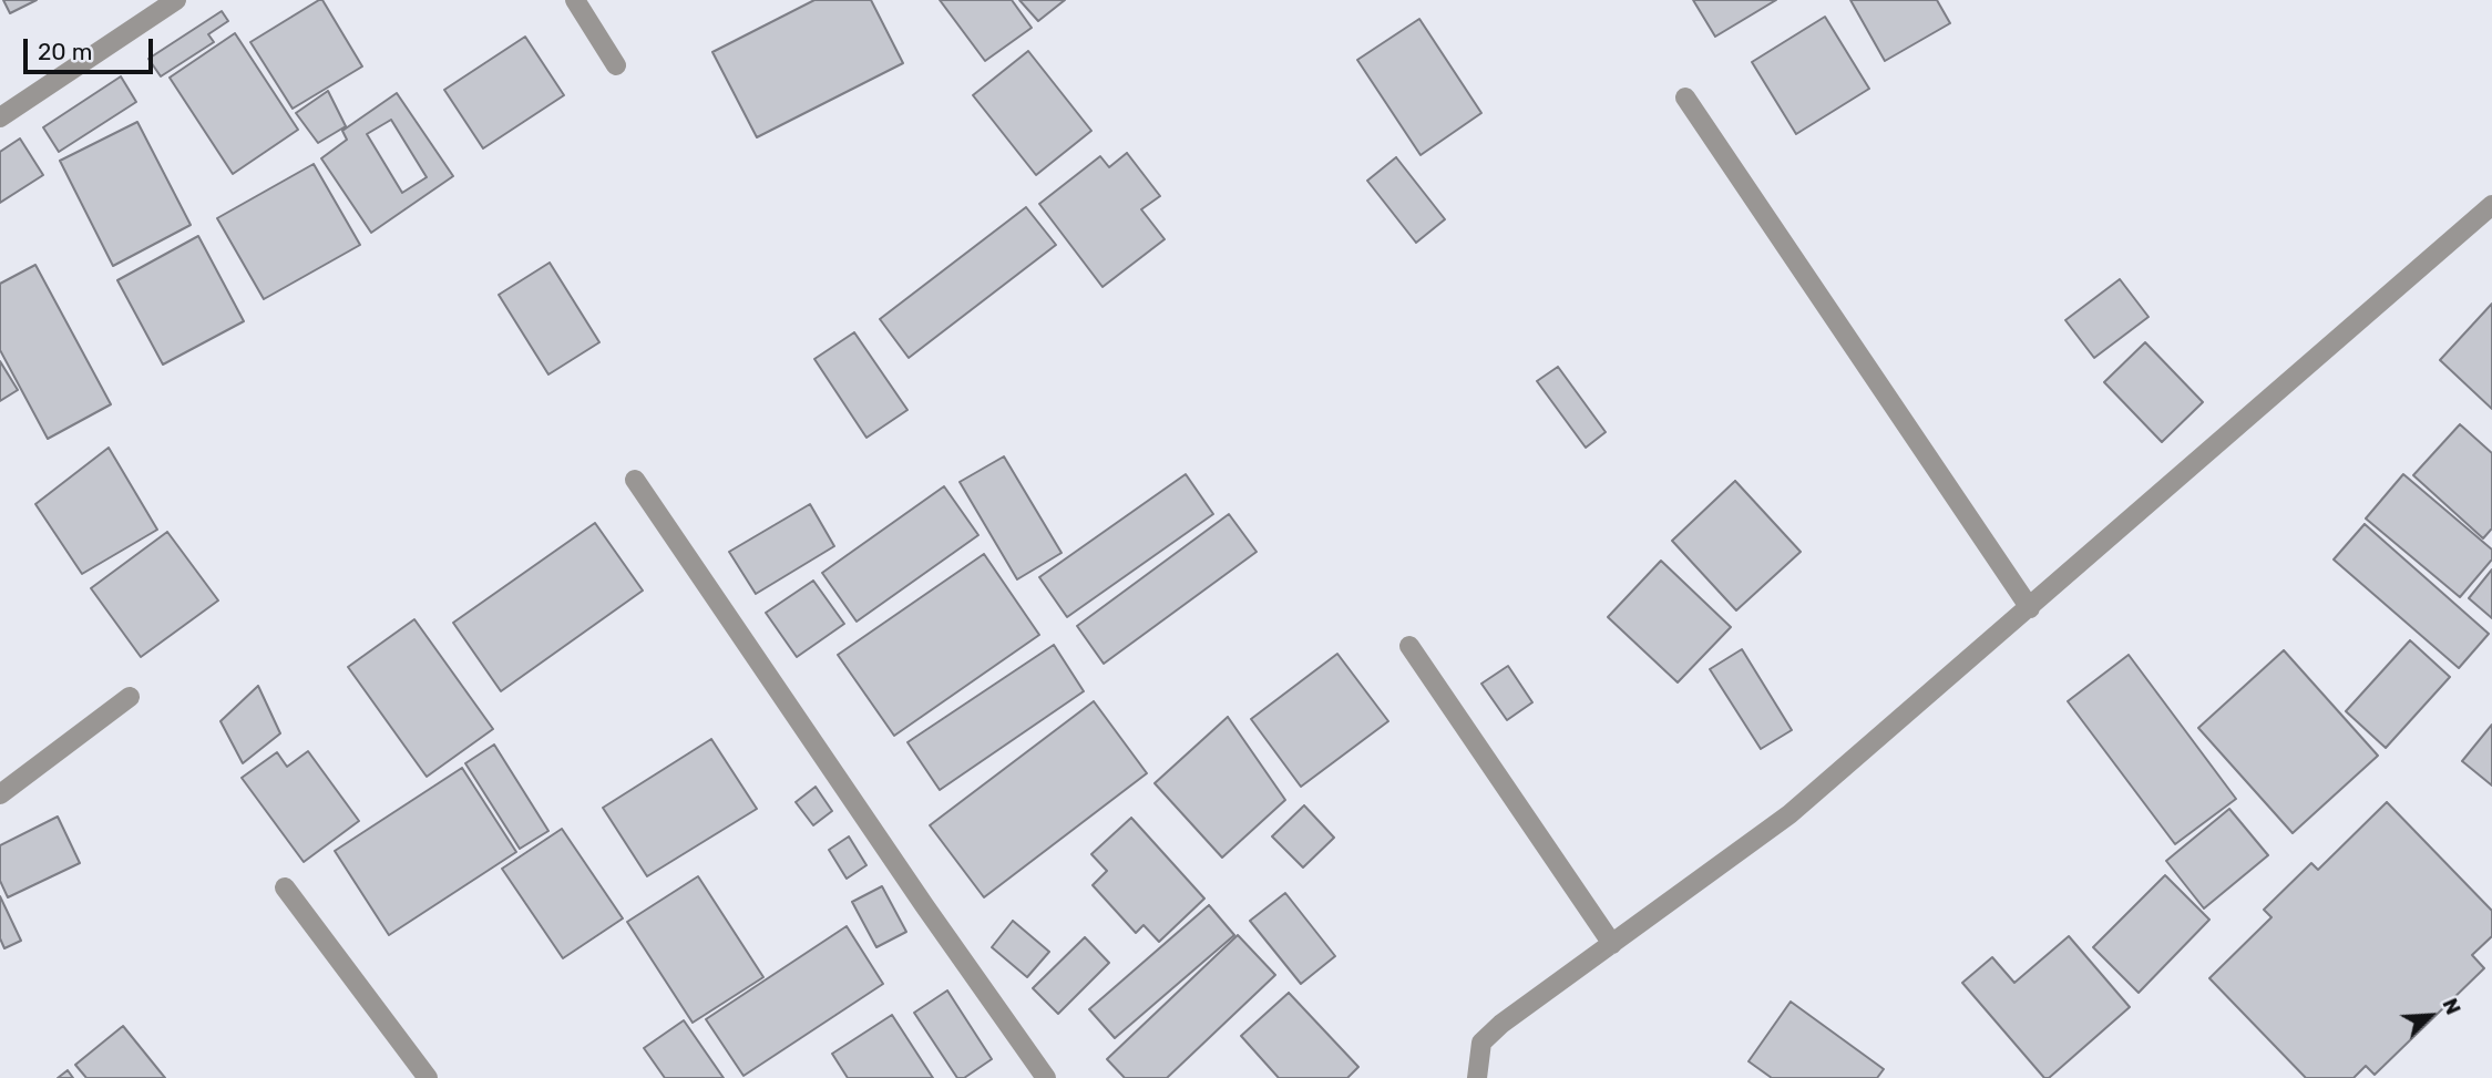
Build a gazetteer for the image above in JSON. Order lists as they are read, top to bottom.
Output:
{
  "scale_bar": "20 m",
  "north": "top right"
}
